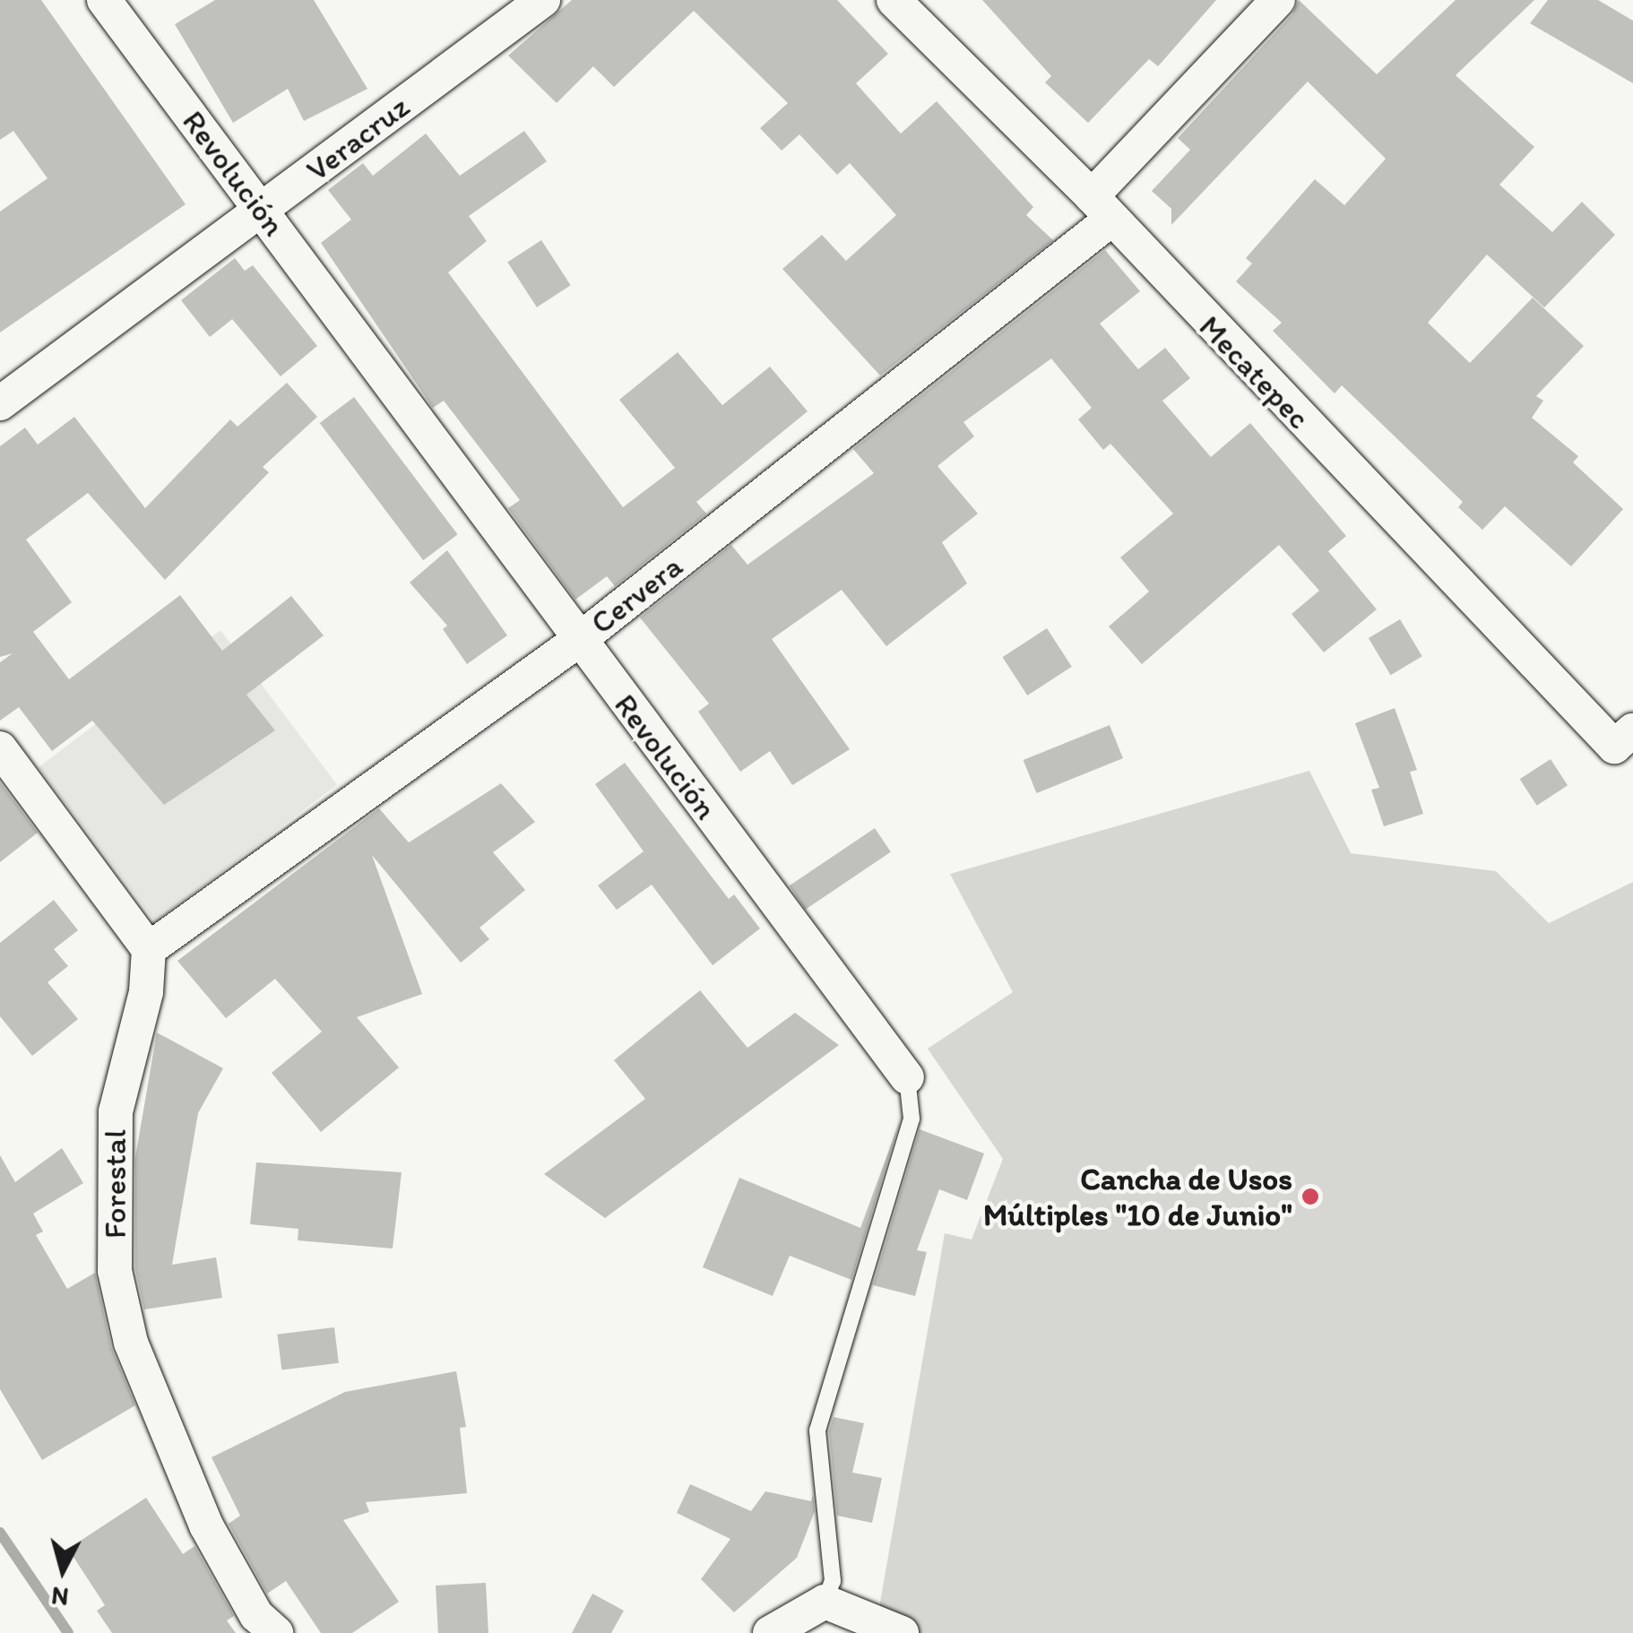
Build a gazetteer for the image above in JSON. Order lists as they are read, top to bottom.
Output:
{
  "streets": {
    "street": [
      "Veracruz",
      "Revolución",
      "Mecatepec",
      "Cervera",
      "Forestal"
    ]
  },
  "crossings": [
    ["Veracruz", "Revolución"],
    ["Revolución", "Cervera"],
    ["Mecatepec", "Cervera"],
    ["Cervera", "Forestal"]
  ],
  "places": ["Cancha de Usos Múltiples \"10 de Junio\""],
  "north": "bottom"
}
